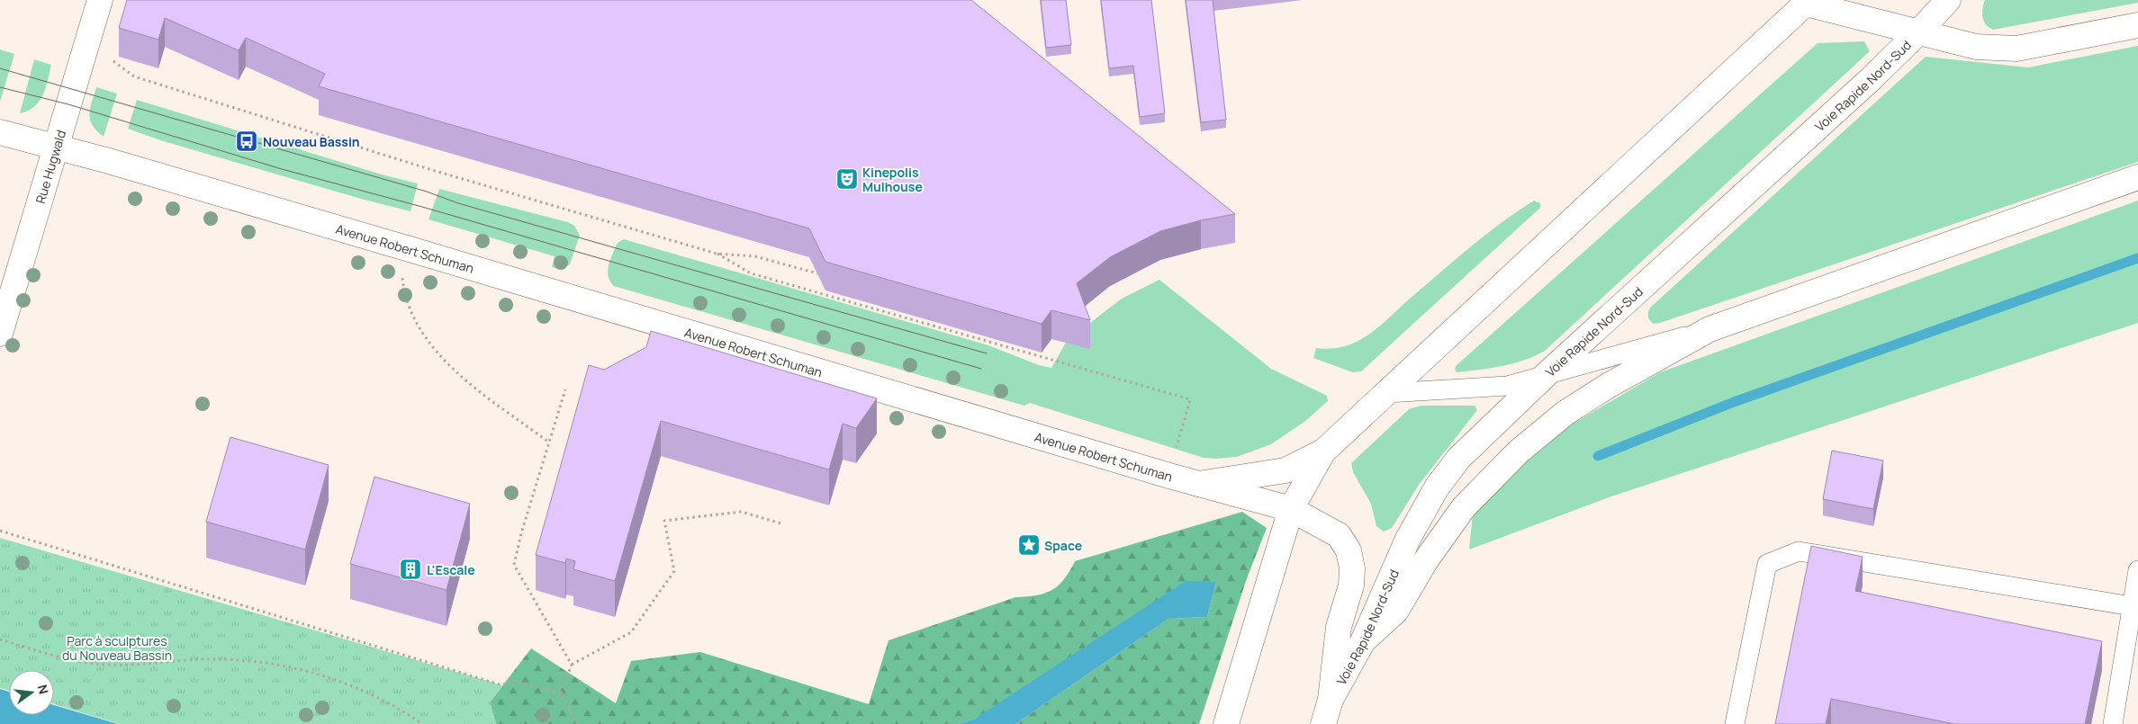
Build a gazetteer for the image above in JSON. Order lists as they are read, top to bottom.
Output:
{
  "streets": {
    "main road": ["Voie Rapide Nord-Sud", "Rue Hugwald", "Avenue Robert Schuman"]
  },
  "crossings": [
    ["Voie Rapide Nord-Sud", "Avenue Robert Schuman"],
    ["Rue Hugwald", "Avenue Robert Schuman"]
  ],
  "parks": ["Parc à sculptures du Nouveau Bassin"],
  "places": {
    "bus stop": ["Nouveau Bassin"],
    "theatre": ["Kinepolis Mulhouse"],
    "place": ["Space"],
    "building": ["L'Escale"]
  },
  "north": "right"
}
